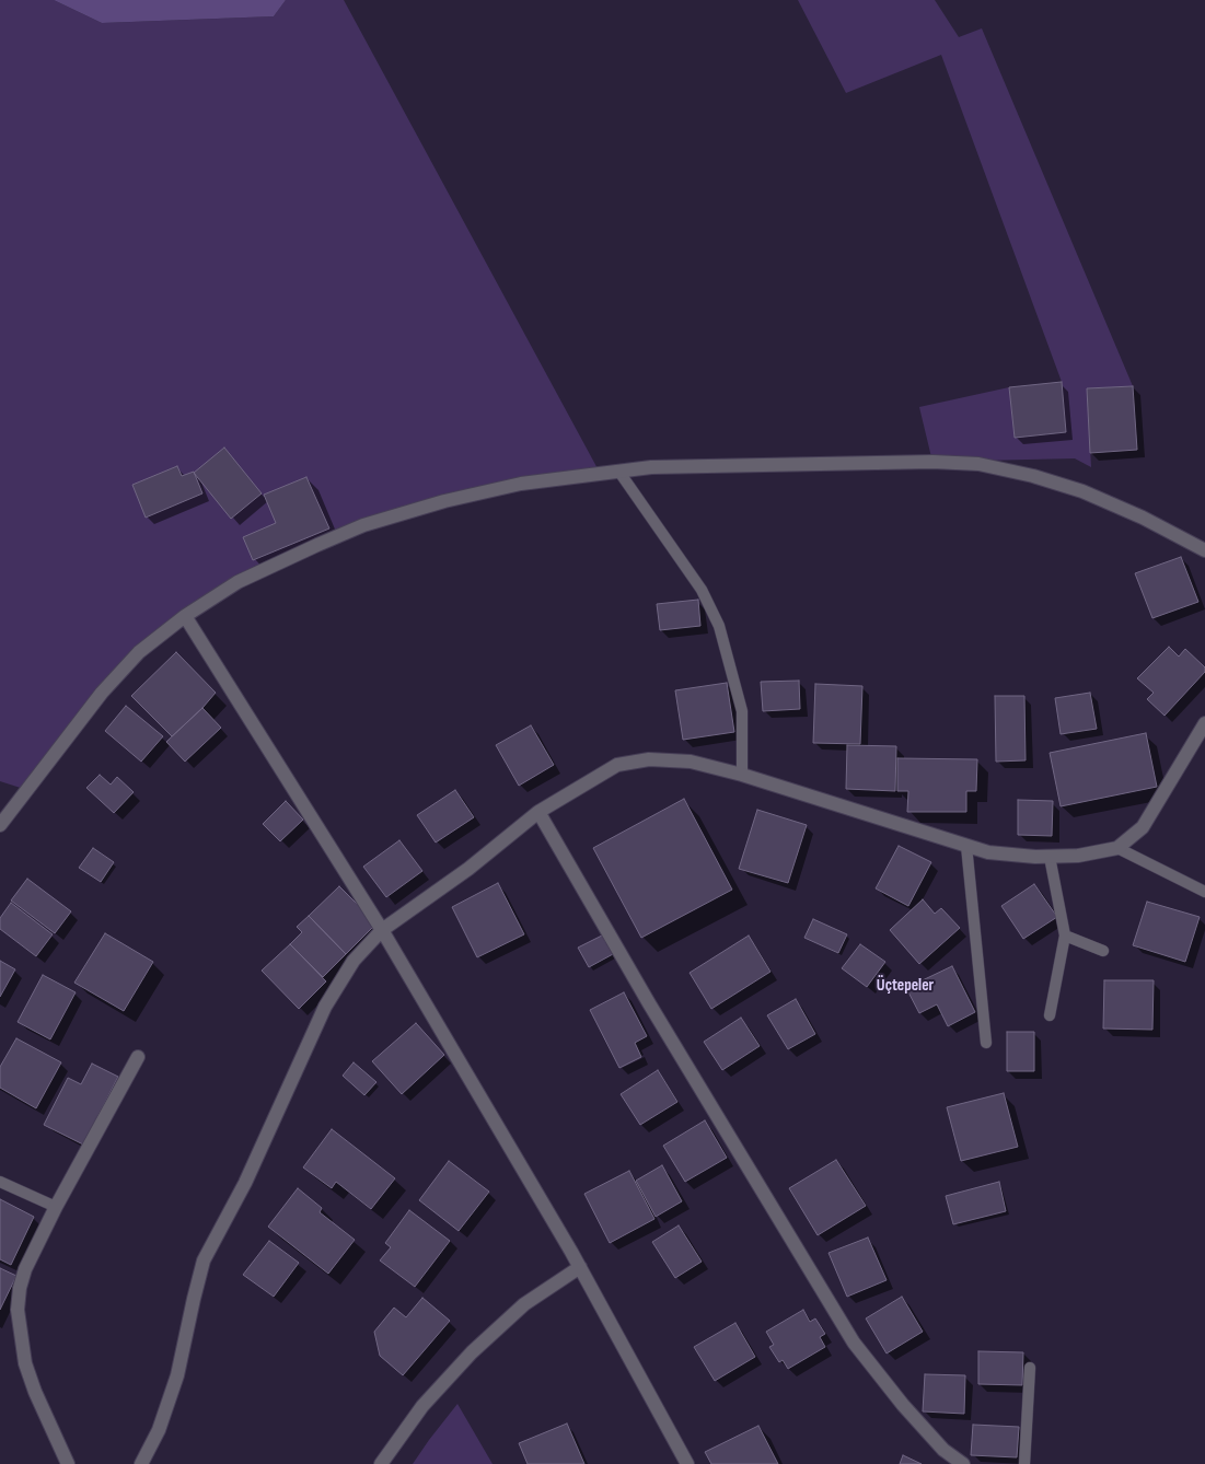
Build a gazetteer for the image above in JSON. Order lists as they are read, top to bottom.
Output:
{
  "districts": ["Üçtepeler"]
}
